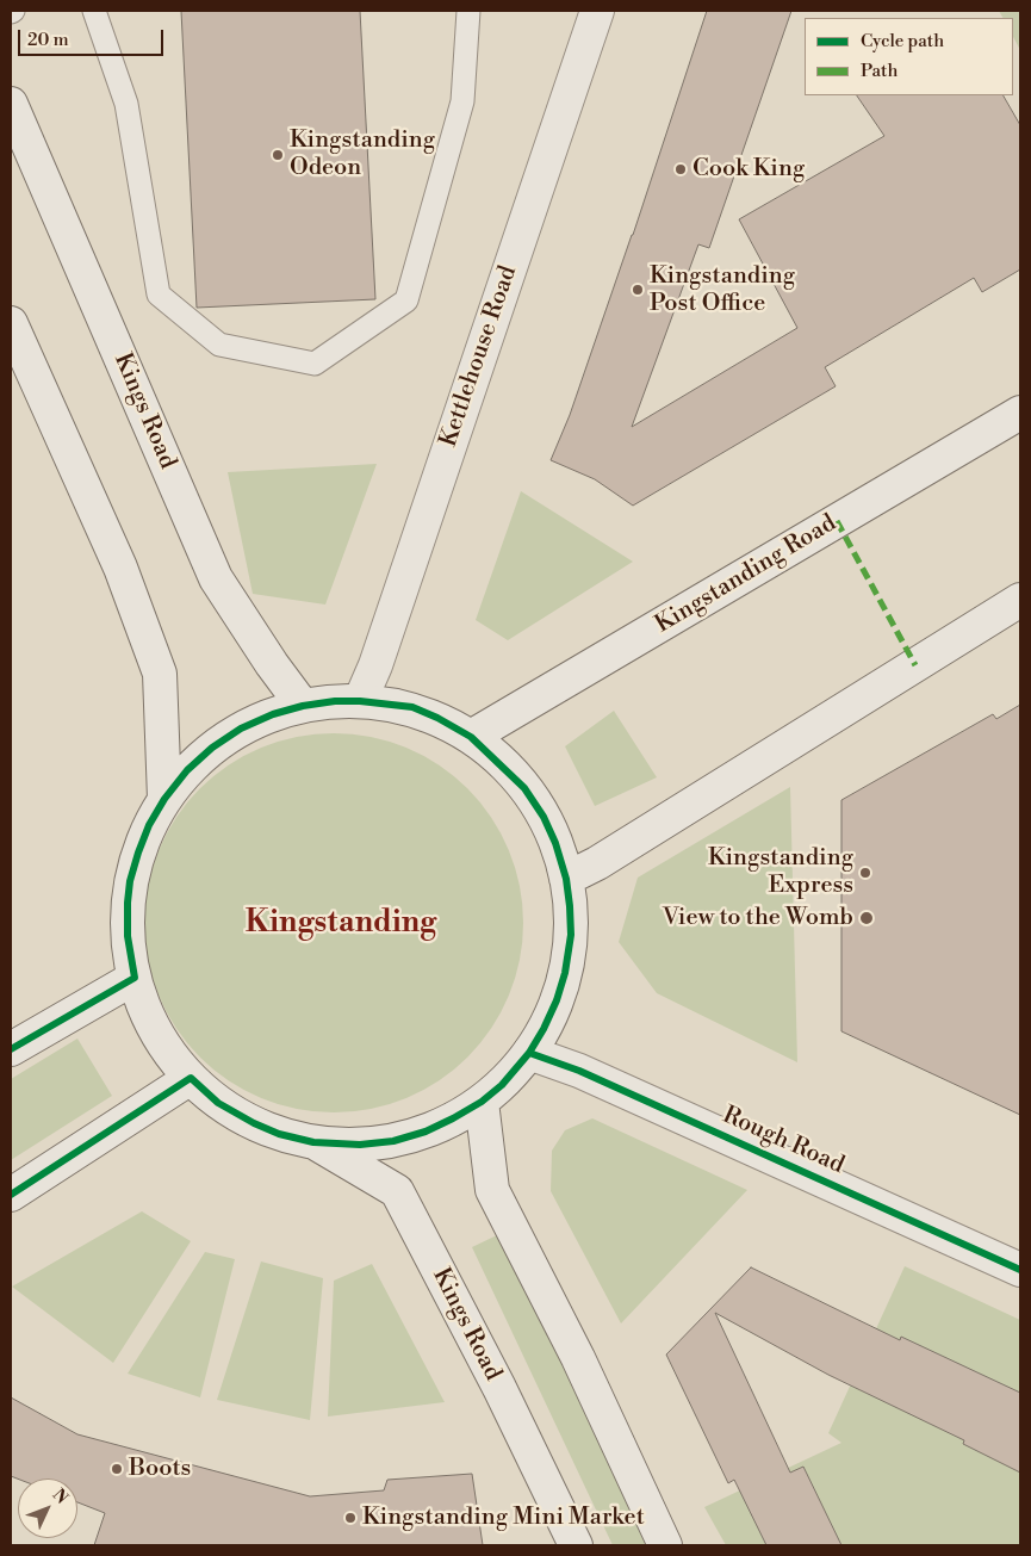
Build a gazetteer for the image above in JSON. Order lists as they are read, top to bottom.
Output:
{
  "streets": {
    "main road": [
      "Kettlehouse Road",
      "Kings Road",
      "Kingstanding Road",
      "Rough Road"
    ]
  },
  "districts": ["Kingstanding"],
  "places": [
    "Kingstanding Odeon",
    "Cook King",
    "Kingstanding Post Office",
    "Kingstanding Express",
    "View to the Womb",
    "Boots",
    "Kingstanding Mini Market"
  ],
  "legend": ["Cycle path", "Path"],
  "scale_bar": "20 m",
  "north": "top right"
}
